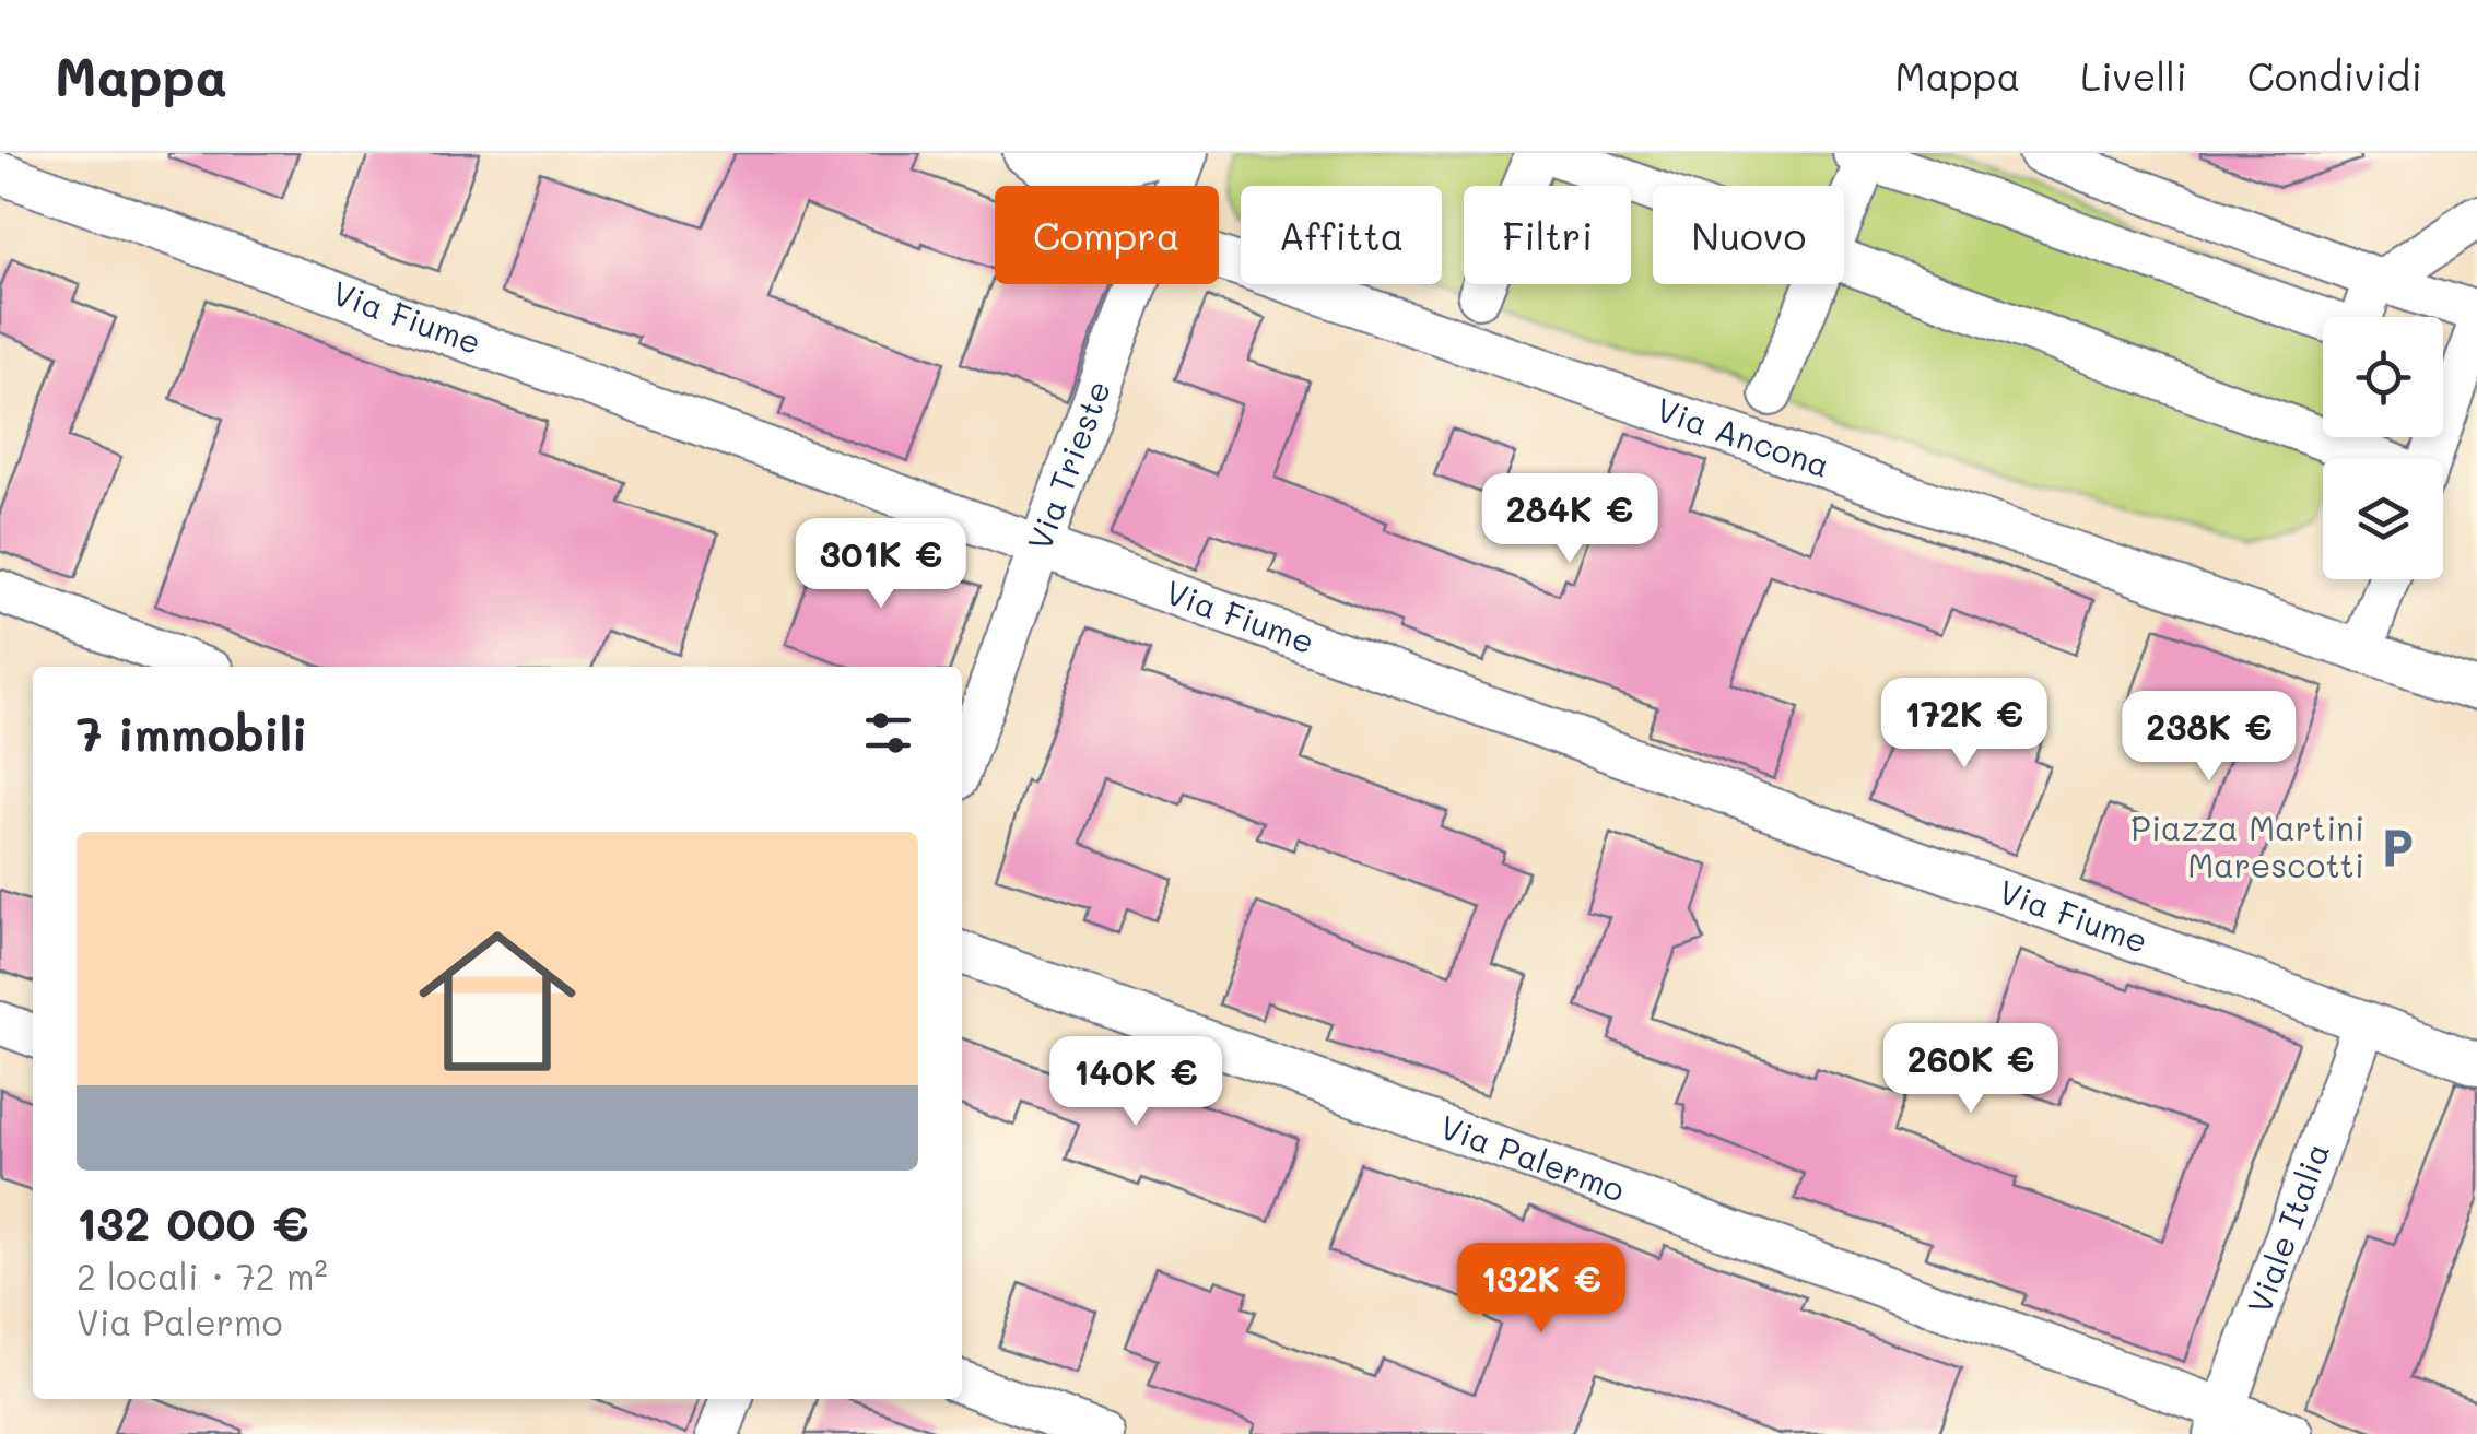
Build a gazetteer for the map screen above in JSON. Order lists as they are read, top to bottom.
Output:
{
  "streets": {
    "street": [
      "Via Fiume",
      "Via Ancona",
      "Via Trieste",
      "Via Palermo",
      "Viale Italia"
    ]
  },
  "crossings": [
    ["Via Fiume", "Via Trieste"],
    ["Via Fiume", "Viale Italia"],
    ["Via Palermo", "Viale Italia"]
  ],
  "places": {
    "parking": ["Piazza Martini Marescotti"]
  },
  "page": {
    "header": "Mappa",
    "nav": ["Mappa", "Livelli", "Condividi"],
    "chip": [
      "Compra",
      "Affitta",
      "Filtri",
      "Nuovo"
    ],
    "price": [
      "284K €",
      "301K €",
      "172K €",
      "238K €",
      "260K €",
      "140K €",
      "132K €"
    ],
    "heading": "7 immobili",
    "list": [
      {
        "name": "132 000 €",
        "note": "2 locali · 72 m² · Via Palermo"
      }
    ]
  }
}
